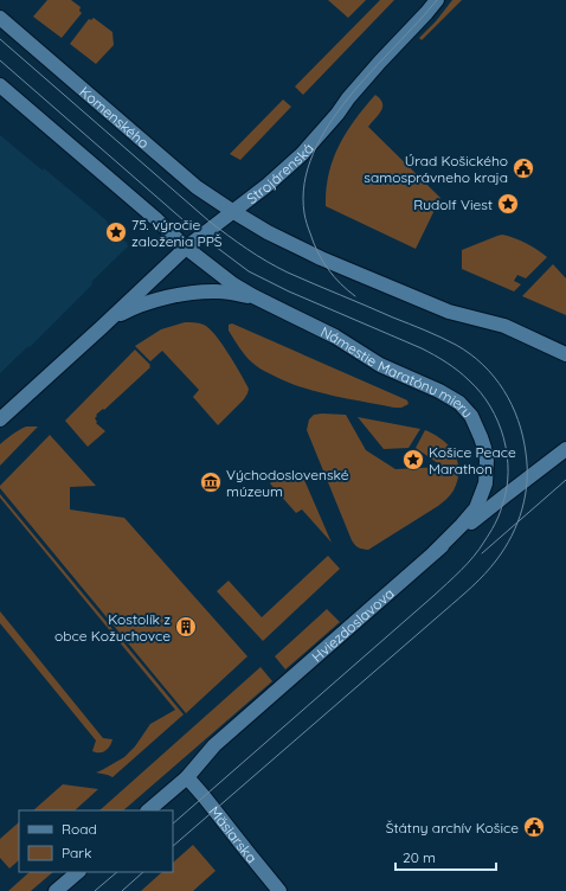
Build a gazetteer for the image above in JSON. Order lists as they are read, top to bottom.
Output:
{
  "streets": {
    "street": [
      "Komenského",
      "Strojárenská",
      "Námestie Maratónu mieru",
      "Hviezdoslavova",
      "Mäsiarska"
    ]
  },
  "crossings": [
    ["Komenského", "Strojárenská"],
    ["Strojárenská", "Námestie Maratónu mieru"],
    ["Námestie Maratónu mieru", "Hviezdoslavova"],
    ["Hviezdoslavova", "Mäsiarska"]
  ],
  "places": {
    "public building": ["Úrad Košického samosprávneho kraja", "Štátny archív Košice"],
    "place": ["Rudolf Viest", "75. výročie založenia PPŠ", "Košice Peace Marathon"],
    "museum": ["Východoslovenské múzeum"],
    "building": ["Kostolík z obce Kožuchovce"]
  },
  "legend": ["Road", "Park"],
  "scale_bar": "20 m"
}
